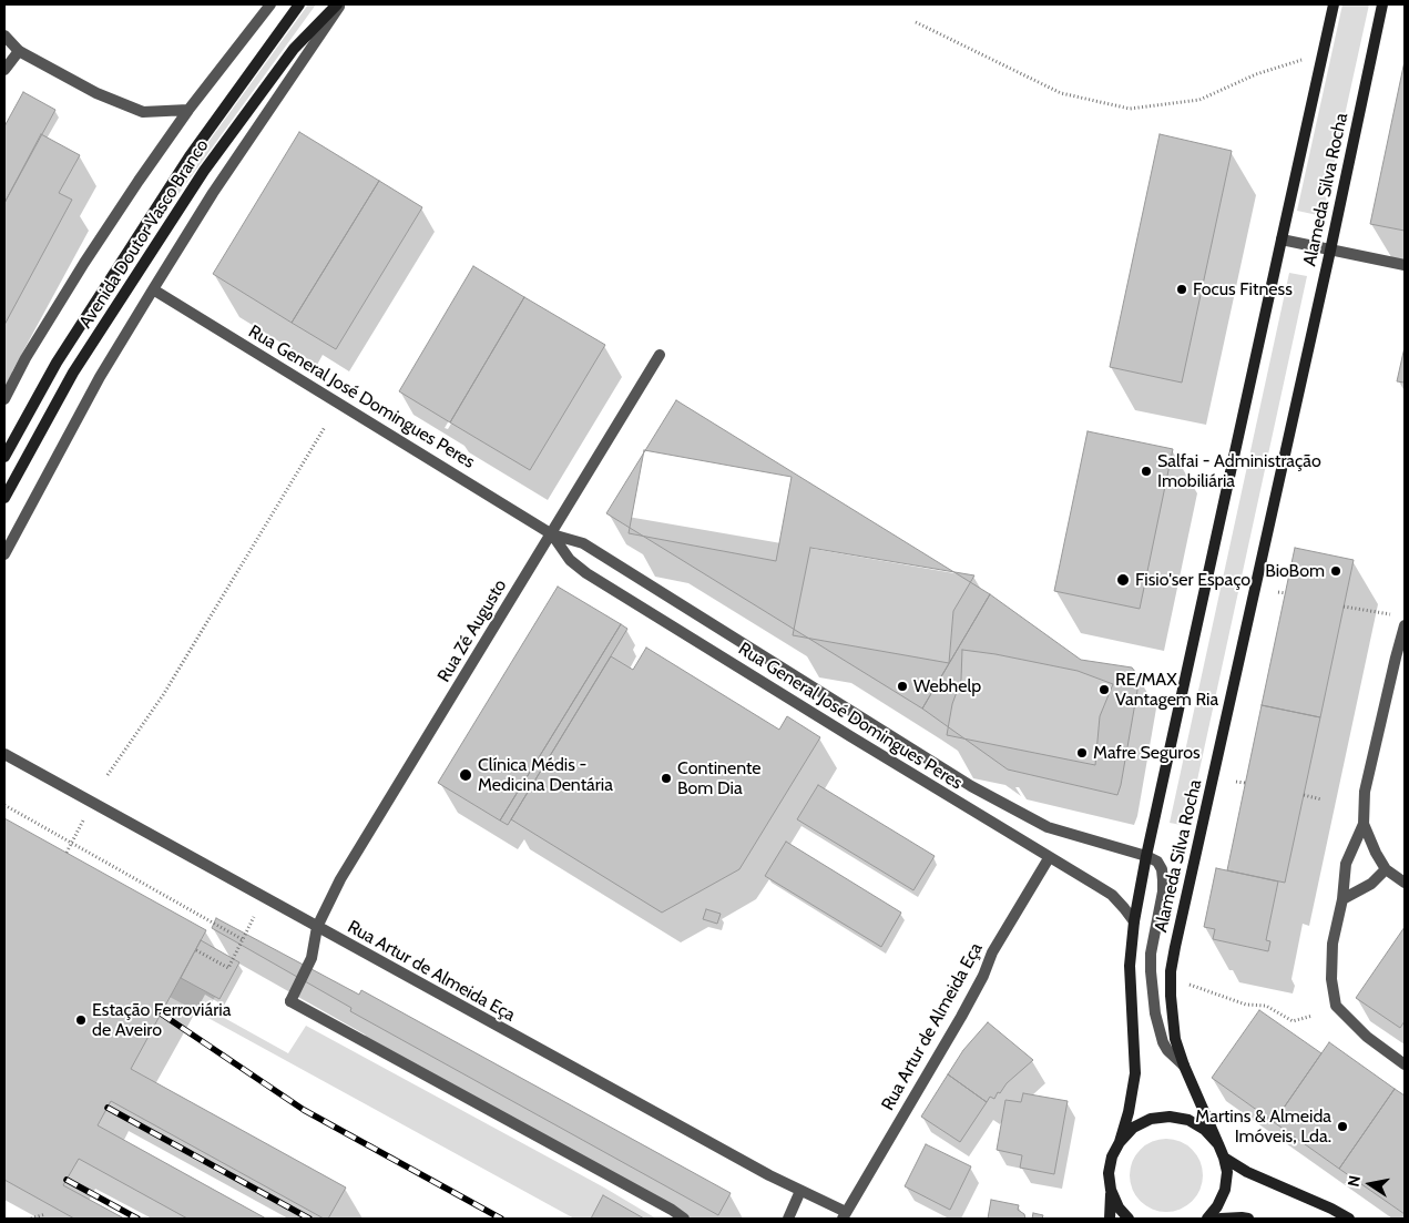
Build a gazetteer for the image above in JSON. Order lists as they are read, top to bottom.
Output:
{
  "streets": {
    "main road": ["Alameda Silva Rocha", "Avenida Doutor Vasco Branco"],
    "street": ["Rua General José Domingues Peres", "Rua Zé Augusto", "Rua Artur de Almeida Eça"]
  },
  "crossings": [
    ["Alameda Silva Rocha", "Rua General José Domingues Peres"],
    ["Rua General José Domingues Peres", "Rua Zé Augusto"],
    ["Rua General José Domingues Peres", "Rua Artur de Almeida Eça"],
    ["Rua Zé Augusto", "Rua Artur de Almeida Eça"]
  ],
  "places": [
    "Focus Fitness",
    "Salfai - Administração Imobiliária",
    "BioBom",
    "Fisio'ser Espaço",
    "Webhelp",
    "RE/MAX Vantagem Ria",
    "Mafre Seguros",
    "Clínica Médis - Medicina Dentária",
    "Continente Bom Dia",
    "Estação Ferroviária de Aveiro",
    "Martins & Almeida Imóveis, Lda."
  ],
  "north": "left"
}
